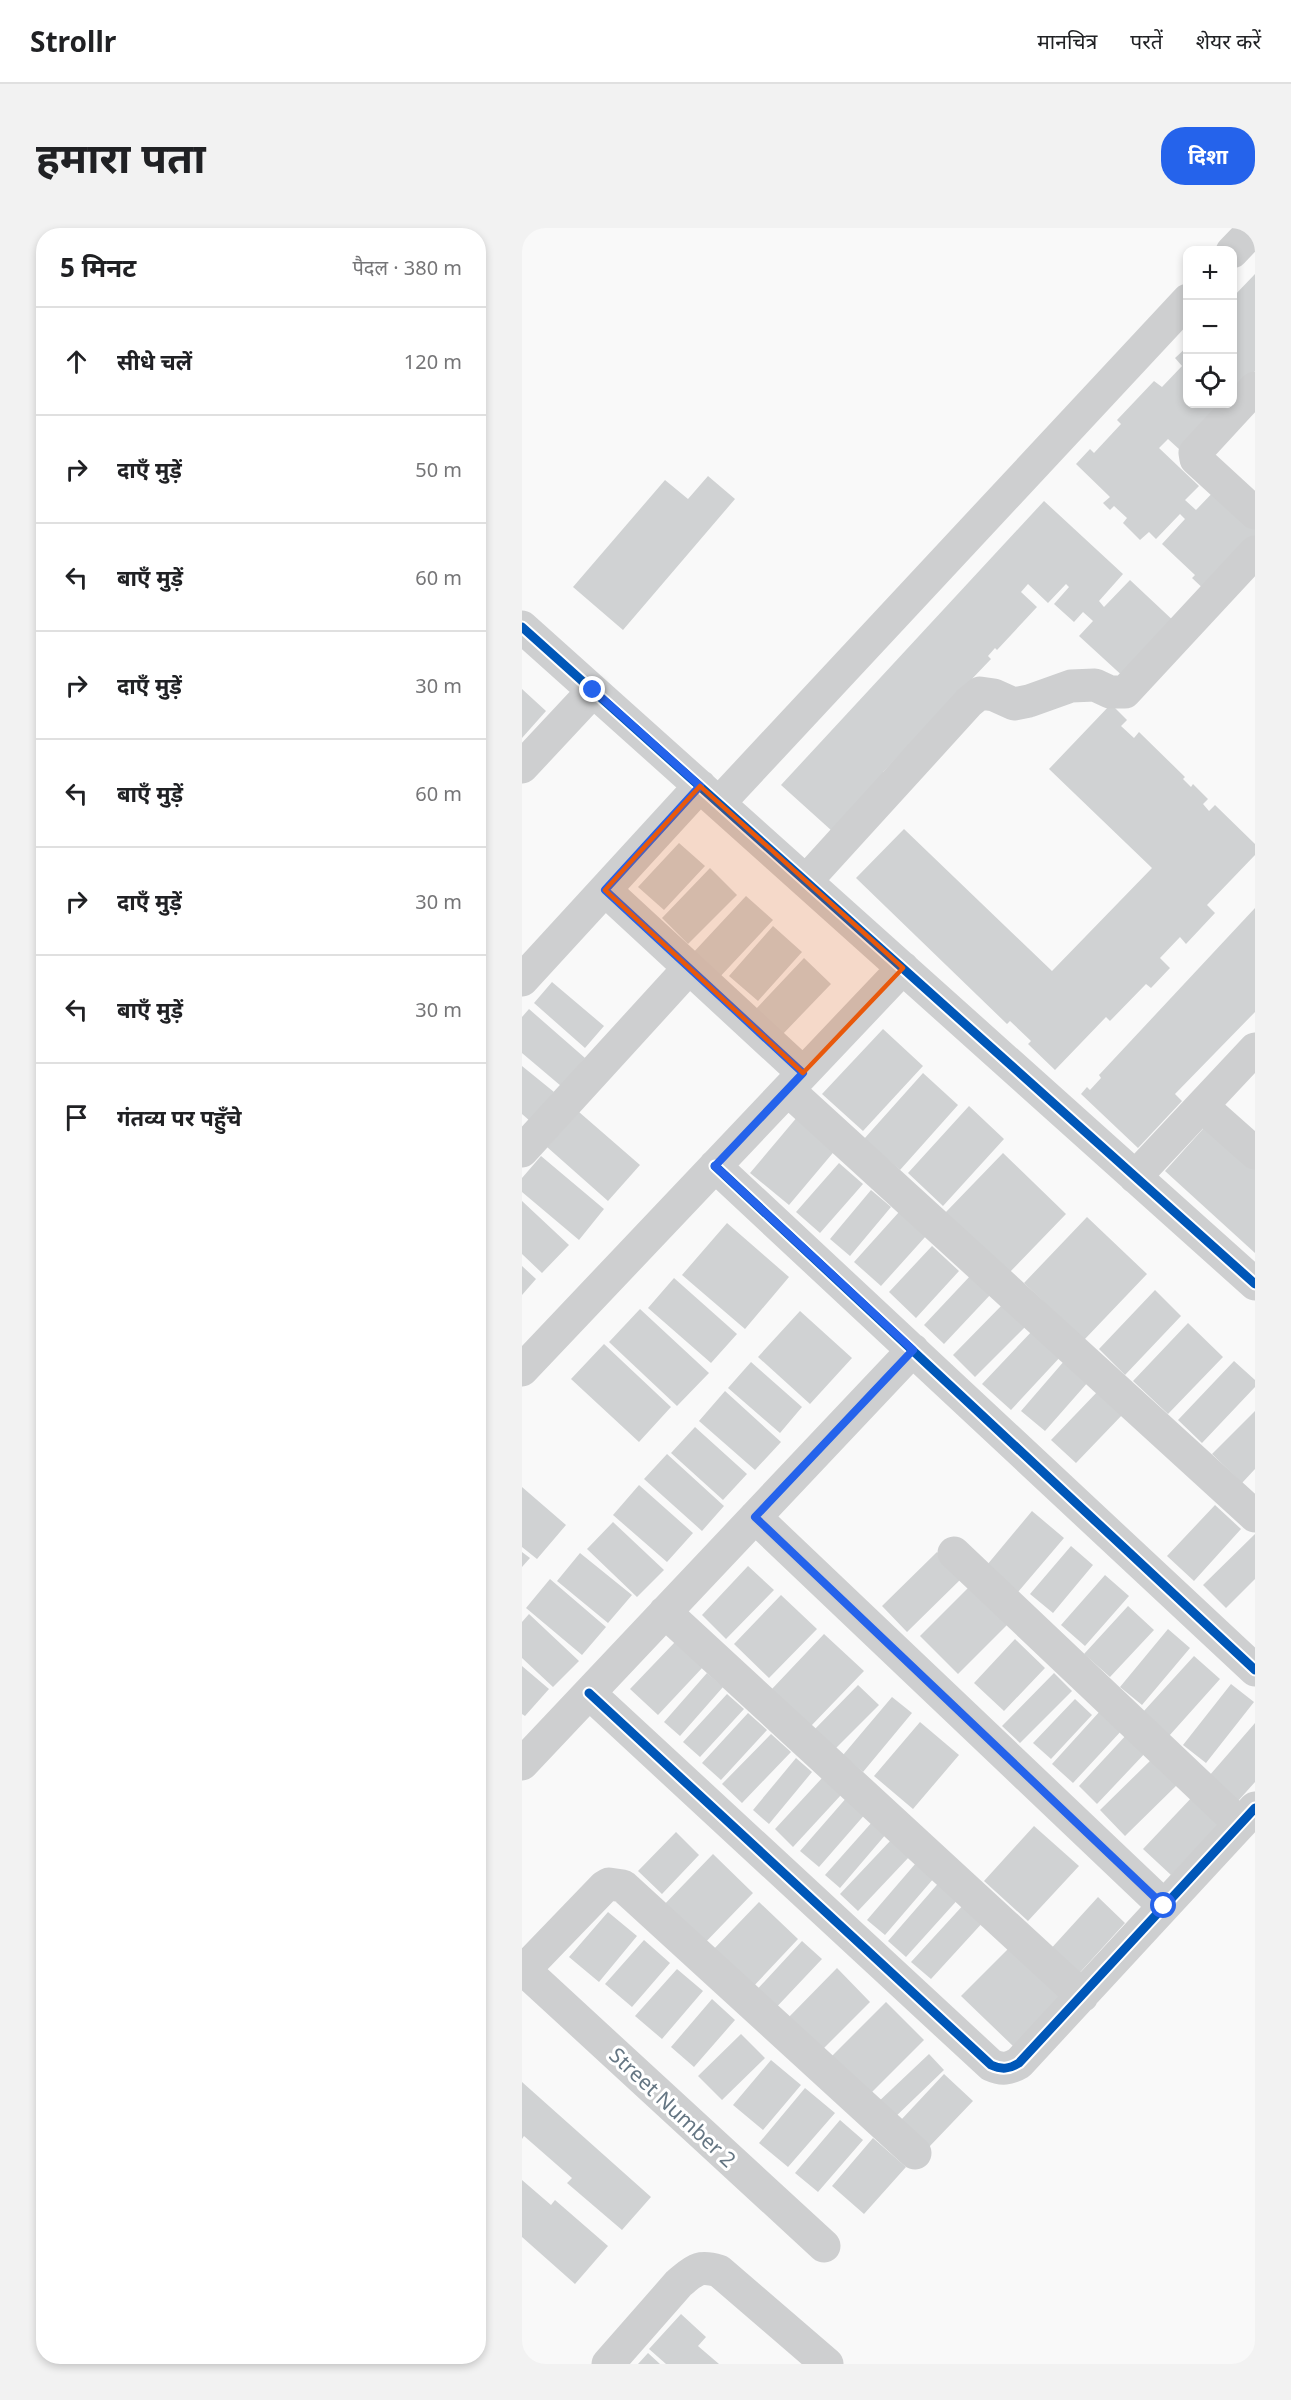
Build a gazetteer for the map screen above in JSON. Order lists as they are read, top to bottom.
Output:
{
  "streets": {
    "street": ["Street Number 2"]
  },
  "page": {
    "header": "Strollr",
    "nav": ["मानचित्र", "परतें", "शेयर करें"],
    "buttons": "दिशा",
    "title": "हमारा पता",
    "heading": ["5 मिनट", "पैदल · 380 m"],
    "map_buttons": ["+", "−"],
    "list": [
      ["सीधे चलें", "120 m"],
      ["दाएँ मुड़ें", "50 m"],
      ["बाएँ मुड़ें", "60 m"],
      ["दाएँ मुड़ें", "30 m"],
      ["बाएँ मुड़ें", "60 m"],
      ["दाएँ मुड़ें", "30 m"],
      ["बाएँ मुड़ें", "30 m"],
      "गंतव्य पर पहुँचे"
    ]
  }
}
